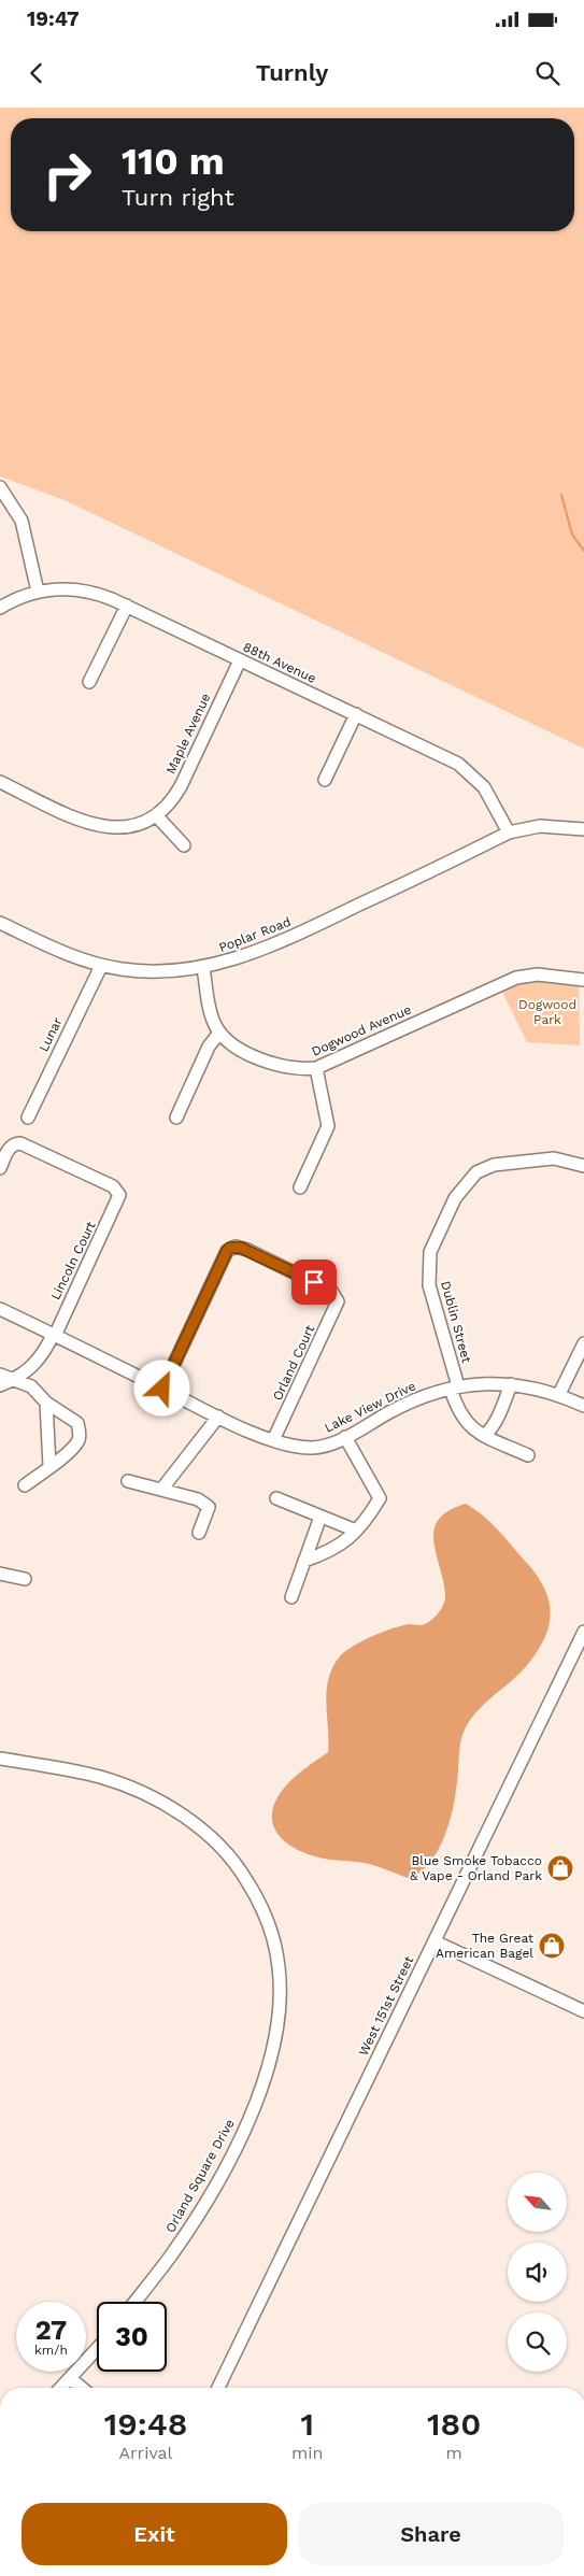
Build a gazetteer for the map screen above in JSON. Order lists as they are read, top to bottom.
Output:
{
  "streets": {
    "street": [
      "88th Avenue",
      "Maple Avenue",
      "Poplar Road",
      "Dogwood Avenue",
      "Lunar",
      "Lincoln Court",
      "Dublin Street",
      "Orland Court",
      "Lake View Drive",
      "West 151st Street",
      "Orland Square Drive"
    ]
  },
  "crossings": [
    ["88th Avenue", "Maple Avenue"],
    ["88th Avenue", "Poplar Road"],
    ["Poplar Road", "Lunar"],
    ["Lincoln Court", "Lake View Drive"],
    ["Dublin Street", "Lake View Drive"],
    ["Orland Court", "Lake View Drive"]
  ],
  "parks": ["Dogwood Park"],
  "places": {
    "shop": ["Blue Smoke Tobacco & Vape - Orland Park", "The Great American Bagel"]
  },
  "north": "top left",
  "page": {
    "status": "19:47",
    "header": "Turnly",
    "turn": ["110 m", "Turn right"],
    "speed": "27 km/h",
    "limit": "30",
    "eta": [
      "19:48",
      "Arrival",
      "1",
      "min",
      "180",
      "m"
    ],
    "buttons": ["Exit", "Share"]
  }
}
